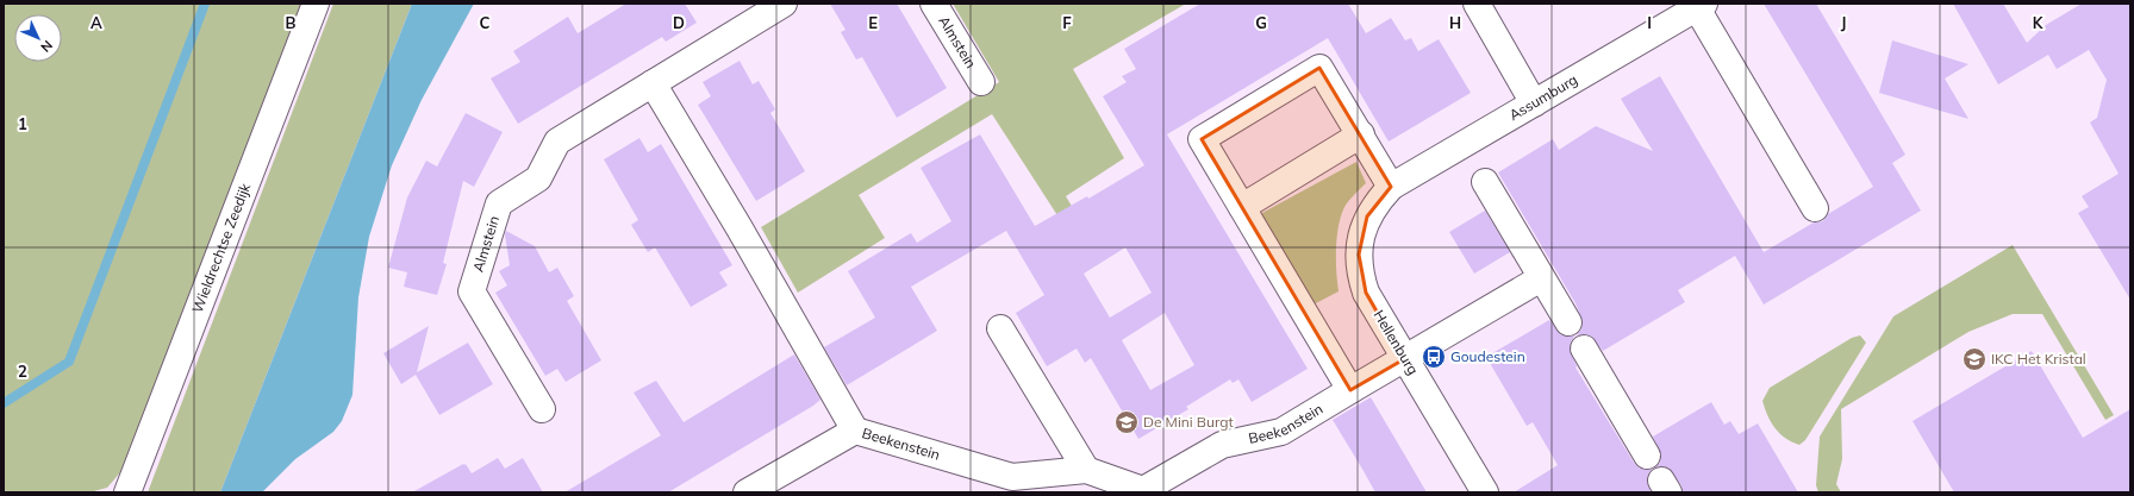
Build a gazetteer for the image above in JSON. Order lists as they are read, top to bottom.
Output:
{
  "streets": {
    "street": [
      "Almstein",
      "Assumburg",
      "Wieldrechtse Zeedijk",
      "Hellenburg",
      "Beekenstein"
    ]
  },
  "crossings": [
    ["Assumburg", "Hellenburg"]
  ],
  "places": {
    "bus stop": ["Goudestein"],
    "school or university": ["IKC Het Kristal", "De Mini Burgt"]
  },
  "north": "bottom right",
  "grid": {
    "columns": [
      "A",
      "B",
      "C",
      "D",
      "E",
      "F",
      "G",
      "H",
      "I",
      "J",
      "K"
    ],
    "rows": ["1", "2"]
  }
}
